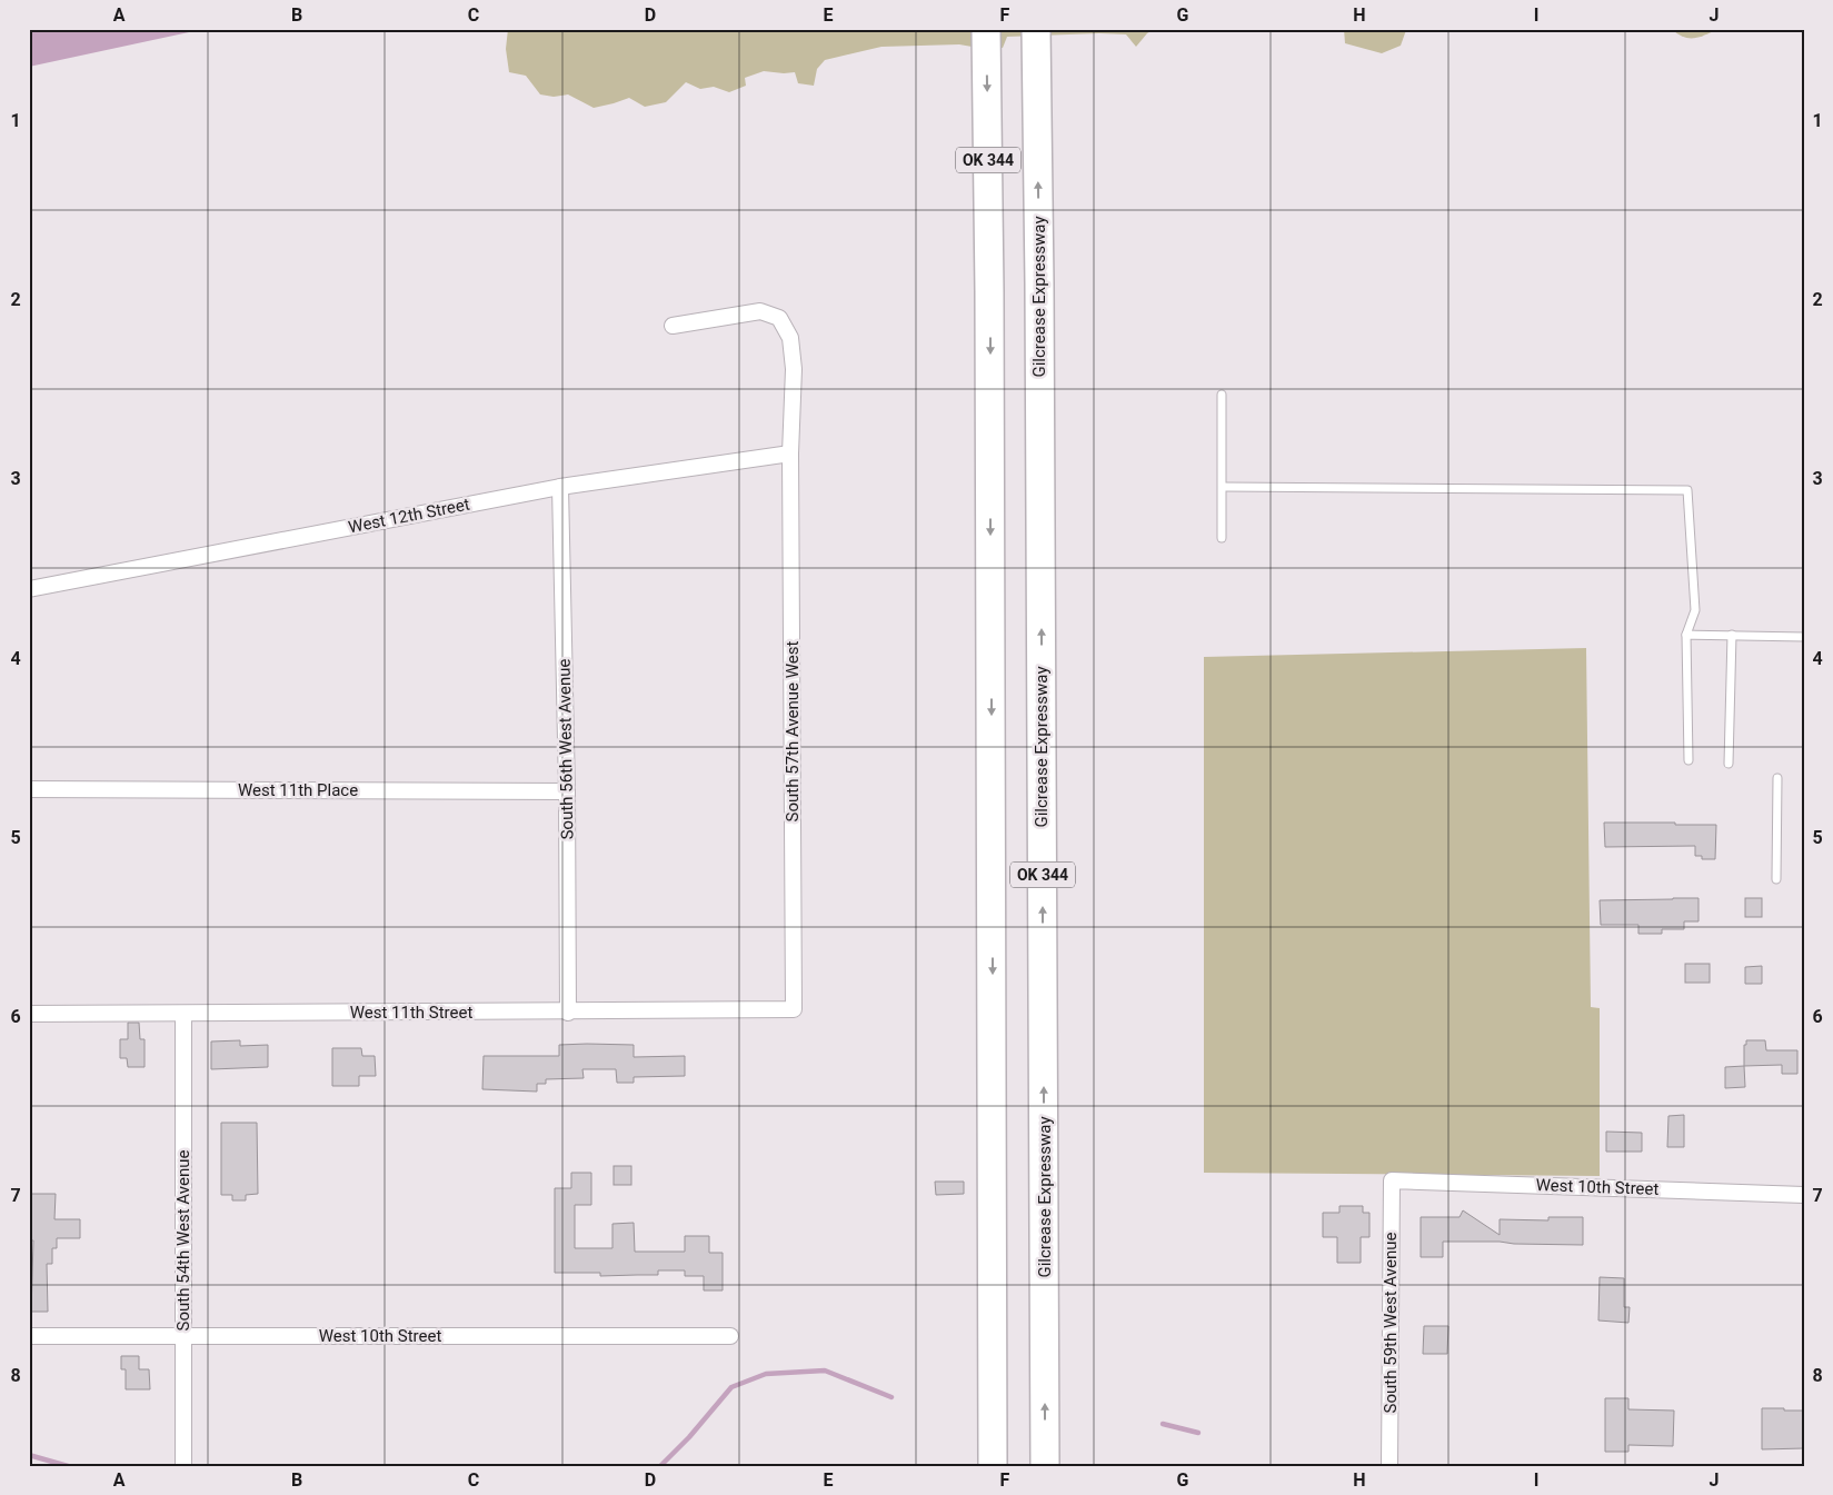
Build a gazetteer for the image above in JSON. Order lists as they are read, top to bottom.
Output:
{
  "streets": {
    "highway": ["OK 344", "Gilcrease Expressway"],
    "street": [
      "West 12th Street",
      "South 57th Avenue West",
      "South 56th West Avenue",
      "West 11th Place",
      "West 11th Street",
      "West 10th Street",
      "South 54th West Avenue",
      "South 59th West Avenue"
    ]
  },
  "crossings": [
    ["West 12th Street", "South 57th Avenue West"],
    ["West 12th Street", "South 56th West Avenue"],
    ["South 57th Avenue West", "West 11th Street"],
    ["South 56th West Avenue", "West 11th Place"],
    ["South 56th West Avenue", "West 11th Street"],
    ["West 11th Street", "South 54th West Avenue"],
    ["West 10th Street", "South 54th West Avenue"],
    ["West 10th Street", "South 59th West Avenue"]
  ],
  "grid": {
    "columns": [
      "A",
      "B",
      "C",
      "D",
      "E",
      "F",
      "G",
      "H",
      "I",
      "J"
    ],
    "rows": [
      "1",
      "2",
      "3",
      "4",
      "5",
      "6",
      "7",
      "8"
    ]
  }
}
